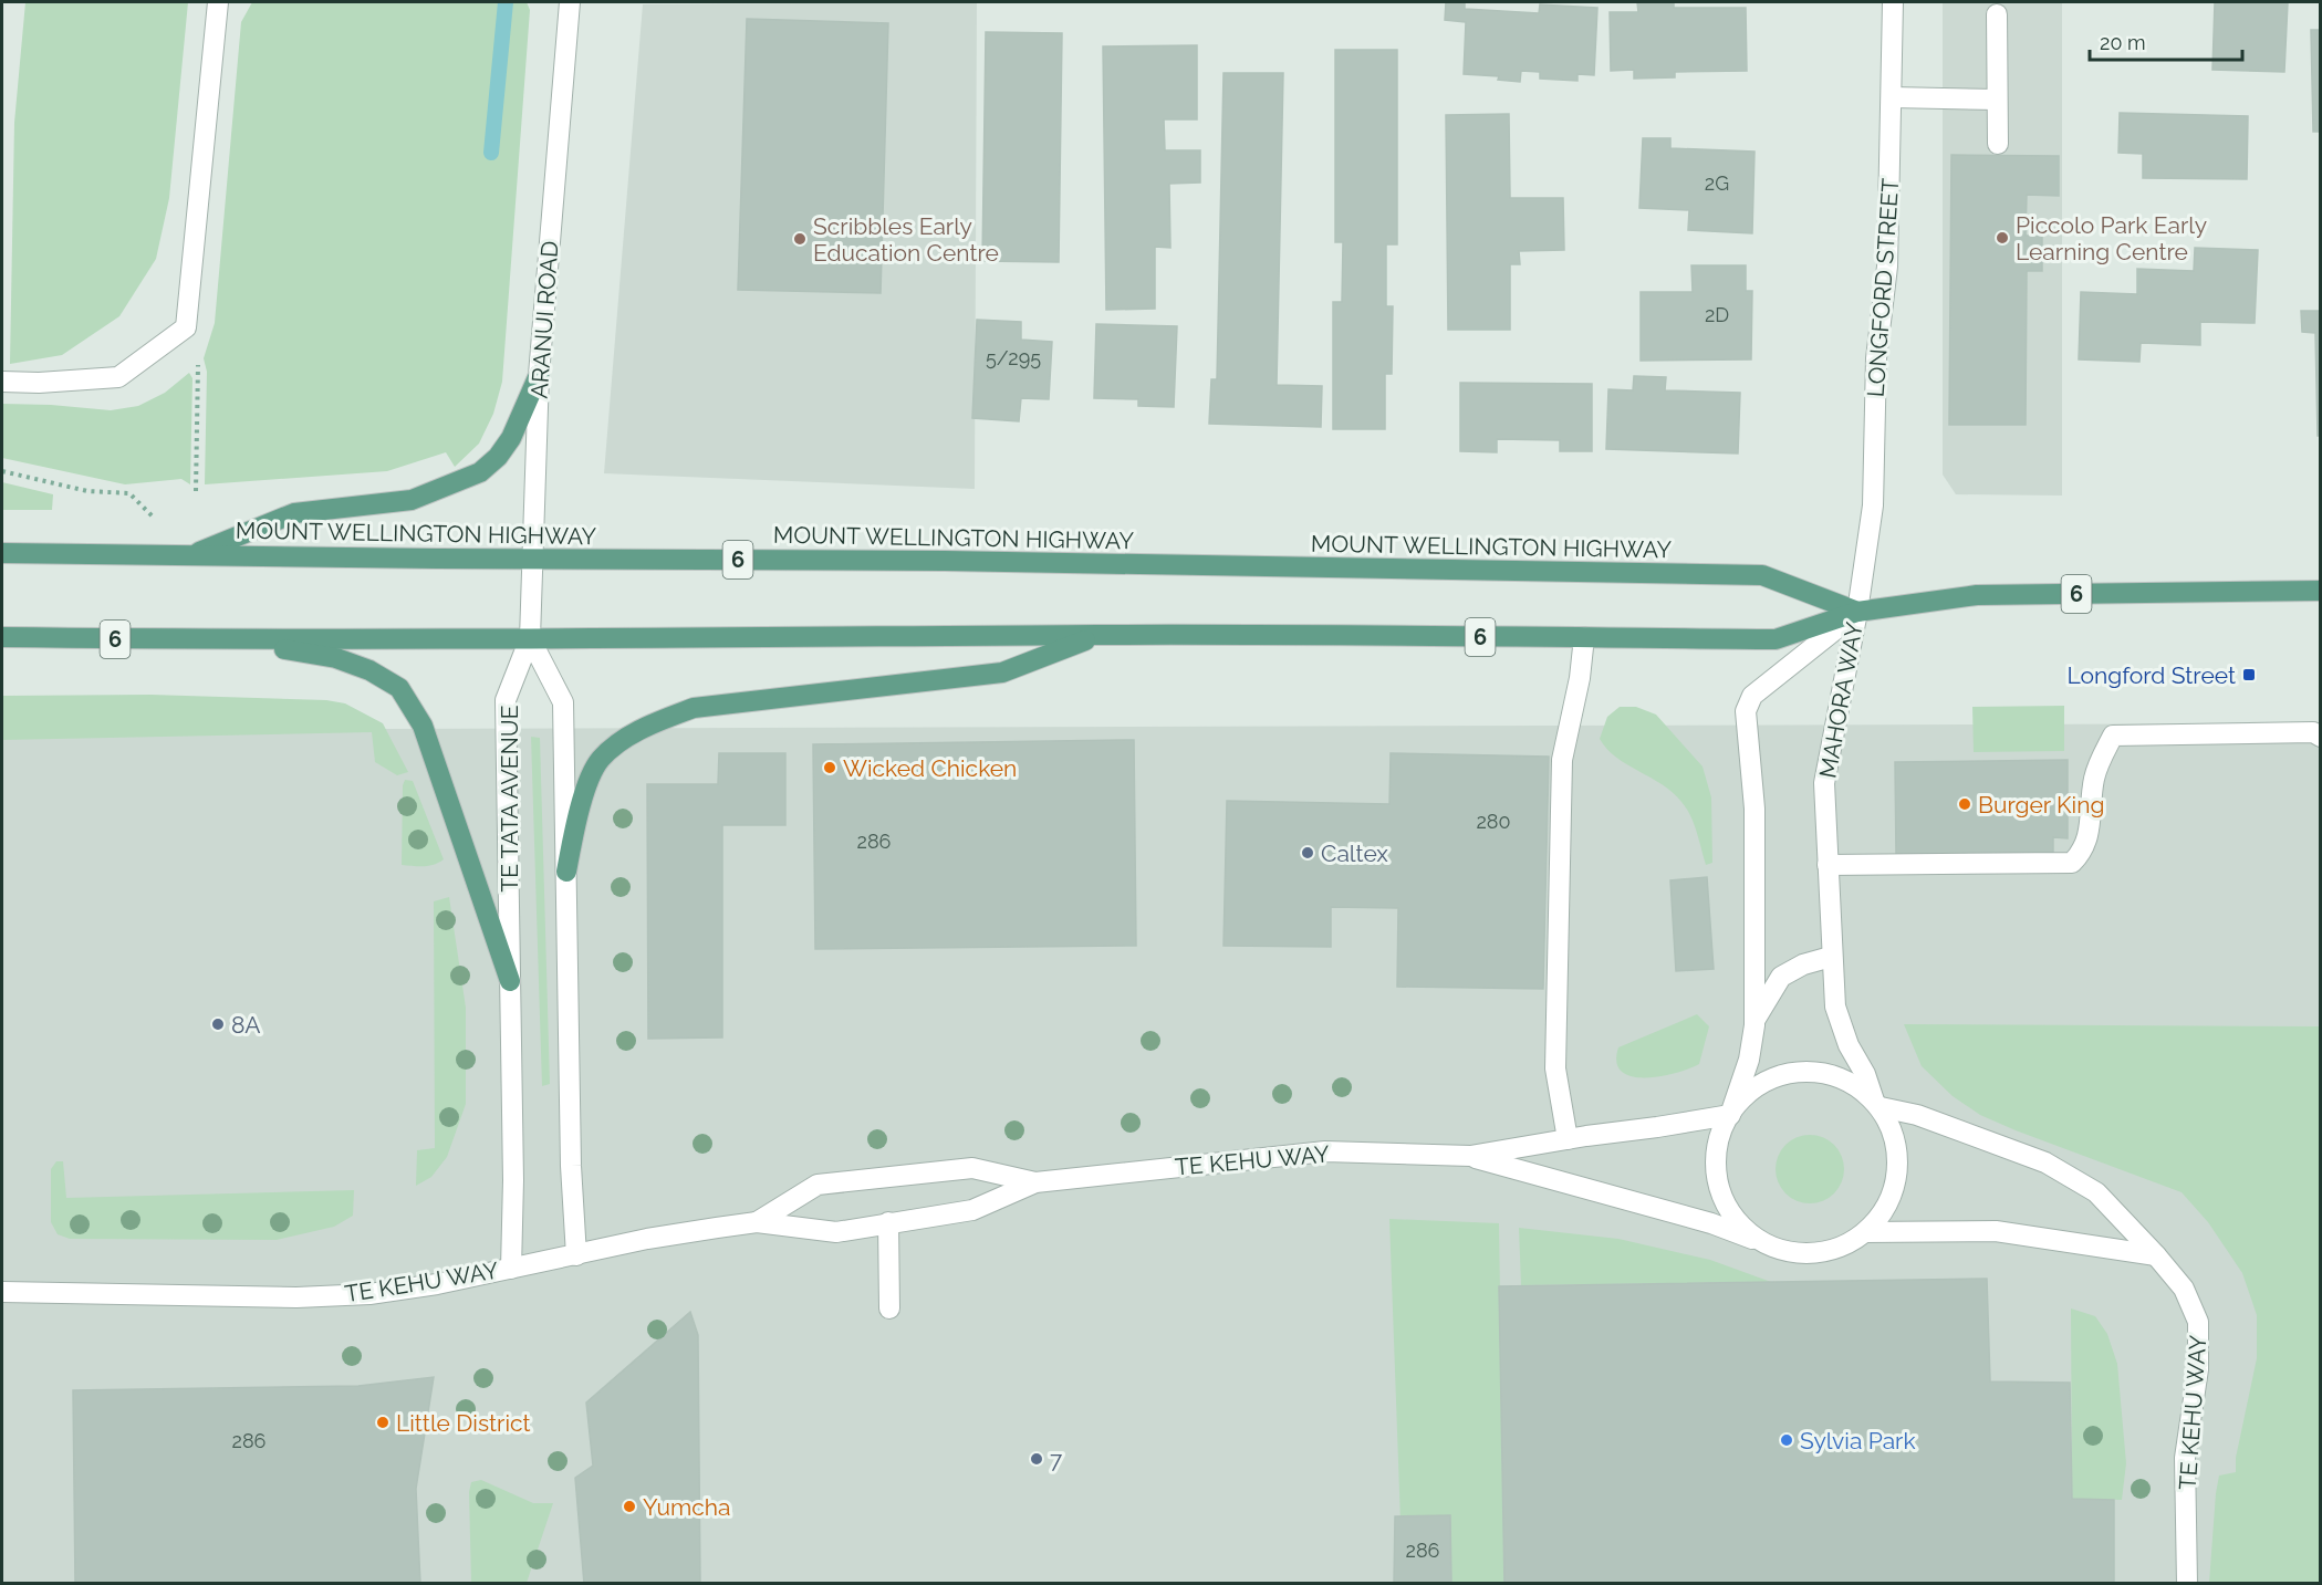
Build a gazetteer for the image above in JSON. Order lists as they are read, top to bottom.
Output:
{
  "streets": {
    "main road": ["MOUNT WELLINGTON HIGHWAY", "6"],
    "street": [
      "LONGFORD STREET",
      "ARANUI ROAD",
      "MAHORA WAY",
      "TE TATA AVENUE",
      "TE KEHU WAY"
    ]
  },
  "crossings": [
    ["LONGFORD STREET", "MOUNT WELLINGTON HIGHWAY"],
    ["LONGFORD STREET", "MAHORA WAY"],
    ["ARANUI ROAD", "MOUNT WELLINGTON HIGHWAY"],
    ["ARANUI ROAD", "TE TATA AVENUE"],
    ["MOUNT WELLINGTON HIGHWAY", "MAHORA WAY"],
    ["MOUNT WELLINGTON HIGHWAY", "TE TATA AVENUE"],
    ["MAHORA WAY", "TE KEHU WAY"],
    ["TE TATA AVENUE", "TE KEHU WAY"]
  ],
  "places": {
    "other": [
      "Piccolo Park Early Learning Centre",
      "Scribbles Early Education Centre",
      "Wicked Chicken",
      "Burger King",
      "Caltex",
      "8A",
      "Little District",
      "Sylvia Park",
      "7",
      "Yumcha"
    ],
    "transit": ["Longford Street"]
  },
  "house_numbers": [
    "2G",
    "2D",
    "5/295",
    "280",
    "286",
    "286",
    "286"
  ],
  "scale_bar": "20 m"
}
